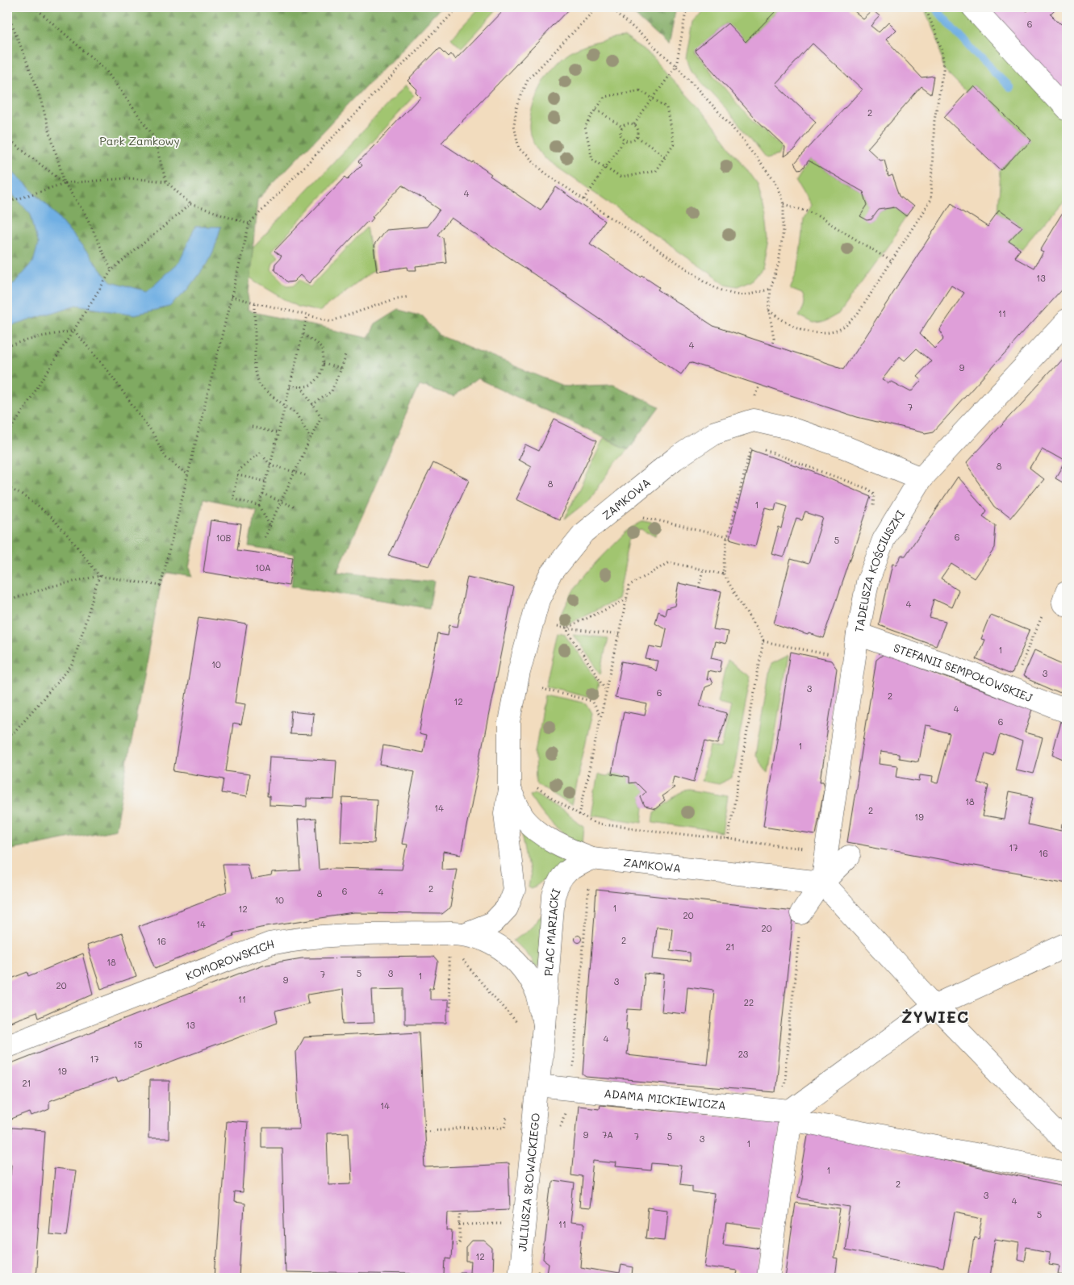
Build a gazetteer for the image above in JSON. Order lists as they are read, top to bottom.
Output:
{
  "streets": {
    "street": [
      "ZAMKOWA",
      "TADEUSZA KOŚCIUSZKI",
      "STEFANII SEMPOŁOWSKIEJ",
      "PLAC MARIACKI",
      "KOMOROWSKICH",
      "ADAMA MICKIEWICZA",
      "JULIUSZA SŁOWACKIEGO"
    ]
  },
  "crossings": [
    ["ZAMKOWA", "TADEUSZA KOŚCIUSZKI"],
    ["ZAMKOWA", "PLAC MARIACKI"],
    ["ZAMKOWA", "KOMOROWSKICH"],
    ["TADEUSZA KOŚCIUSZKI", "STEFANII SEMPOŁOWSKIEJ"],
    ["PLAC MARIACKI", "KOMOROWSKICH"],
    ["PLAC MARIACKI", "ADAMA MICKIEWICZA"],
    ["PLAC MARIACKI", "JULIUSZA SŁOWACKIEGO"],
    ["ADAMA MICKIEWICZA", "JULIUSZA SŁOWACKIEGO"]
  ],
  "districts": ["ŻYWIEC"],
  "parks": ["Park Zamkowy"],
  "house_numbers": [
    "6",
    "2",
    "4",
    "13",
    "11",
    "4",
    "9",
    "7",
    "8",
    "8",
    "1",
    "6",
    "10B",
    "5",
    "10A",
    "4",
    "1",
    "10",
    "3",
    "3",
    "6",
    "2",
    "12",
    "4",
    "6",
    "1",
    "18",
    "14",
    "2",
    "19",
    "17",
    "16",
    "2",
    "6",
    "4",
    "8",
    "10",
    "1",
    "12",
    "20",
    "14",
    "20",
    "2",
    "16",
    "21",
    "18",
    "5",
    "3",
    "7",
    "1",
    "9",
    "3",
    "20",
    "11",
    "22",
    "13",
    "4",
    "15",
    "23",
    "17",
    "19",
    "21",
    "14",
    "9",
    "7A",
    "7",
    "5",
    "3",
    "1",
    "1",
    "2",
    "3",
    "4",
    "5",
    "11",
    "12"
  ]
}
